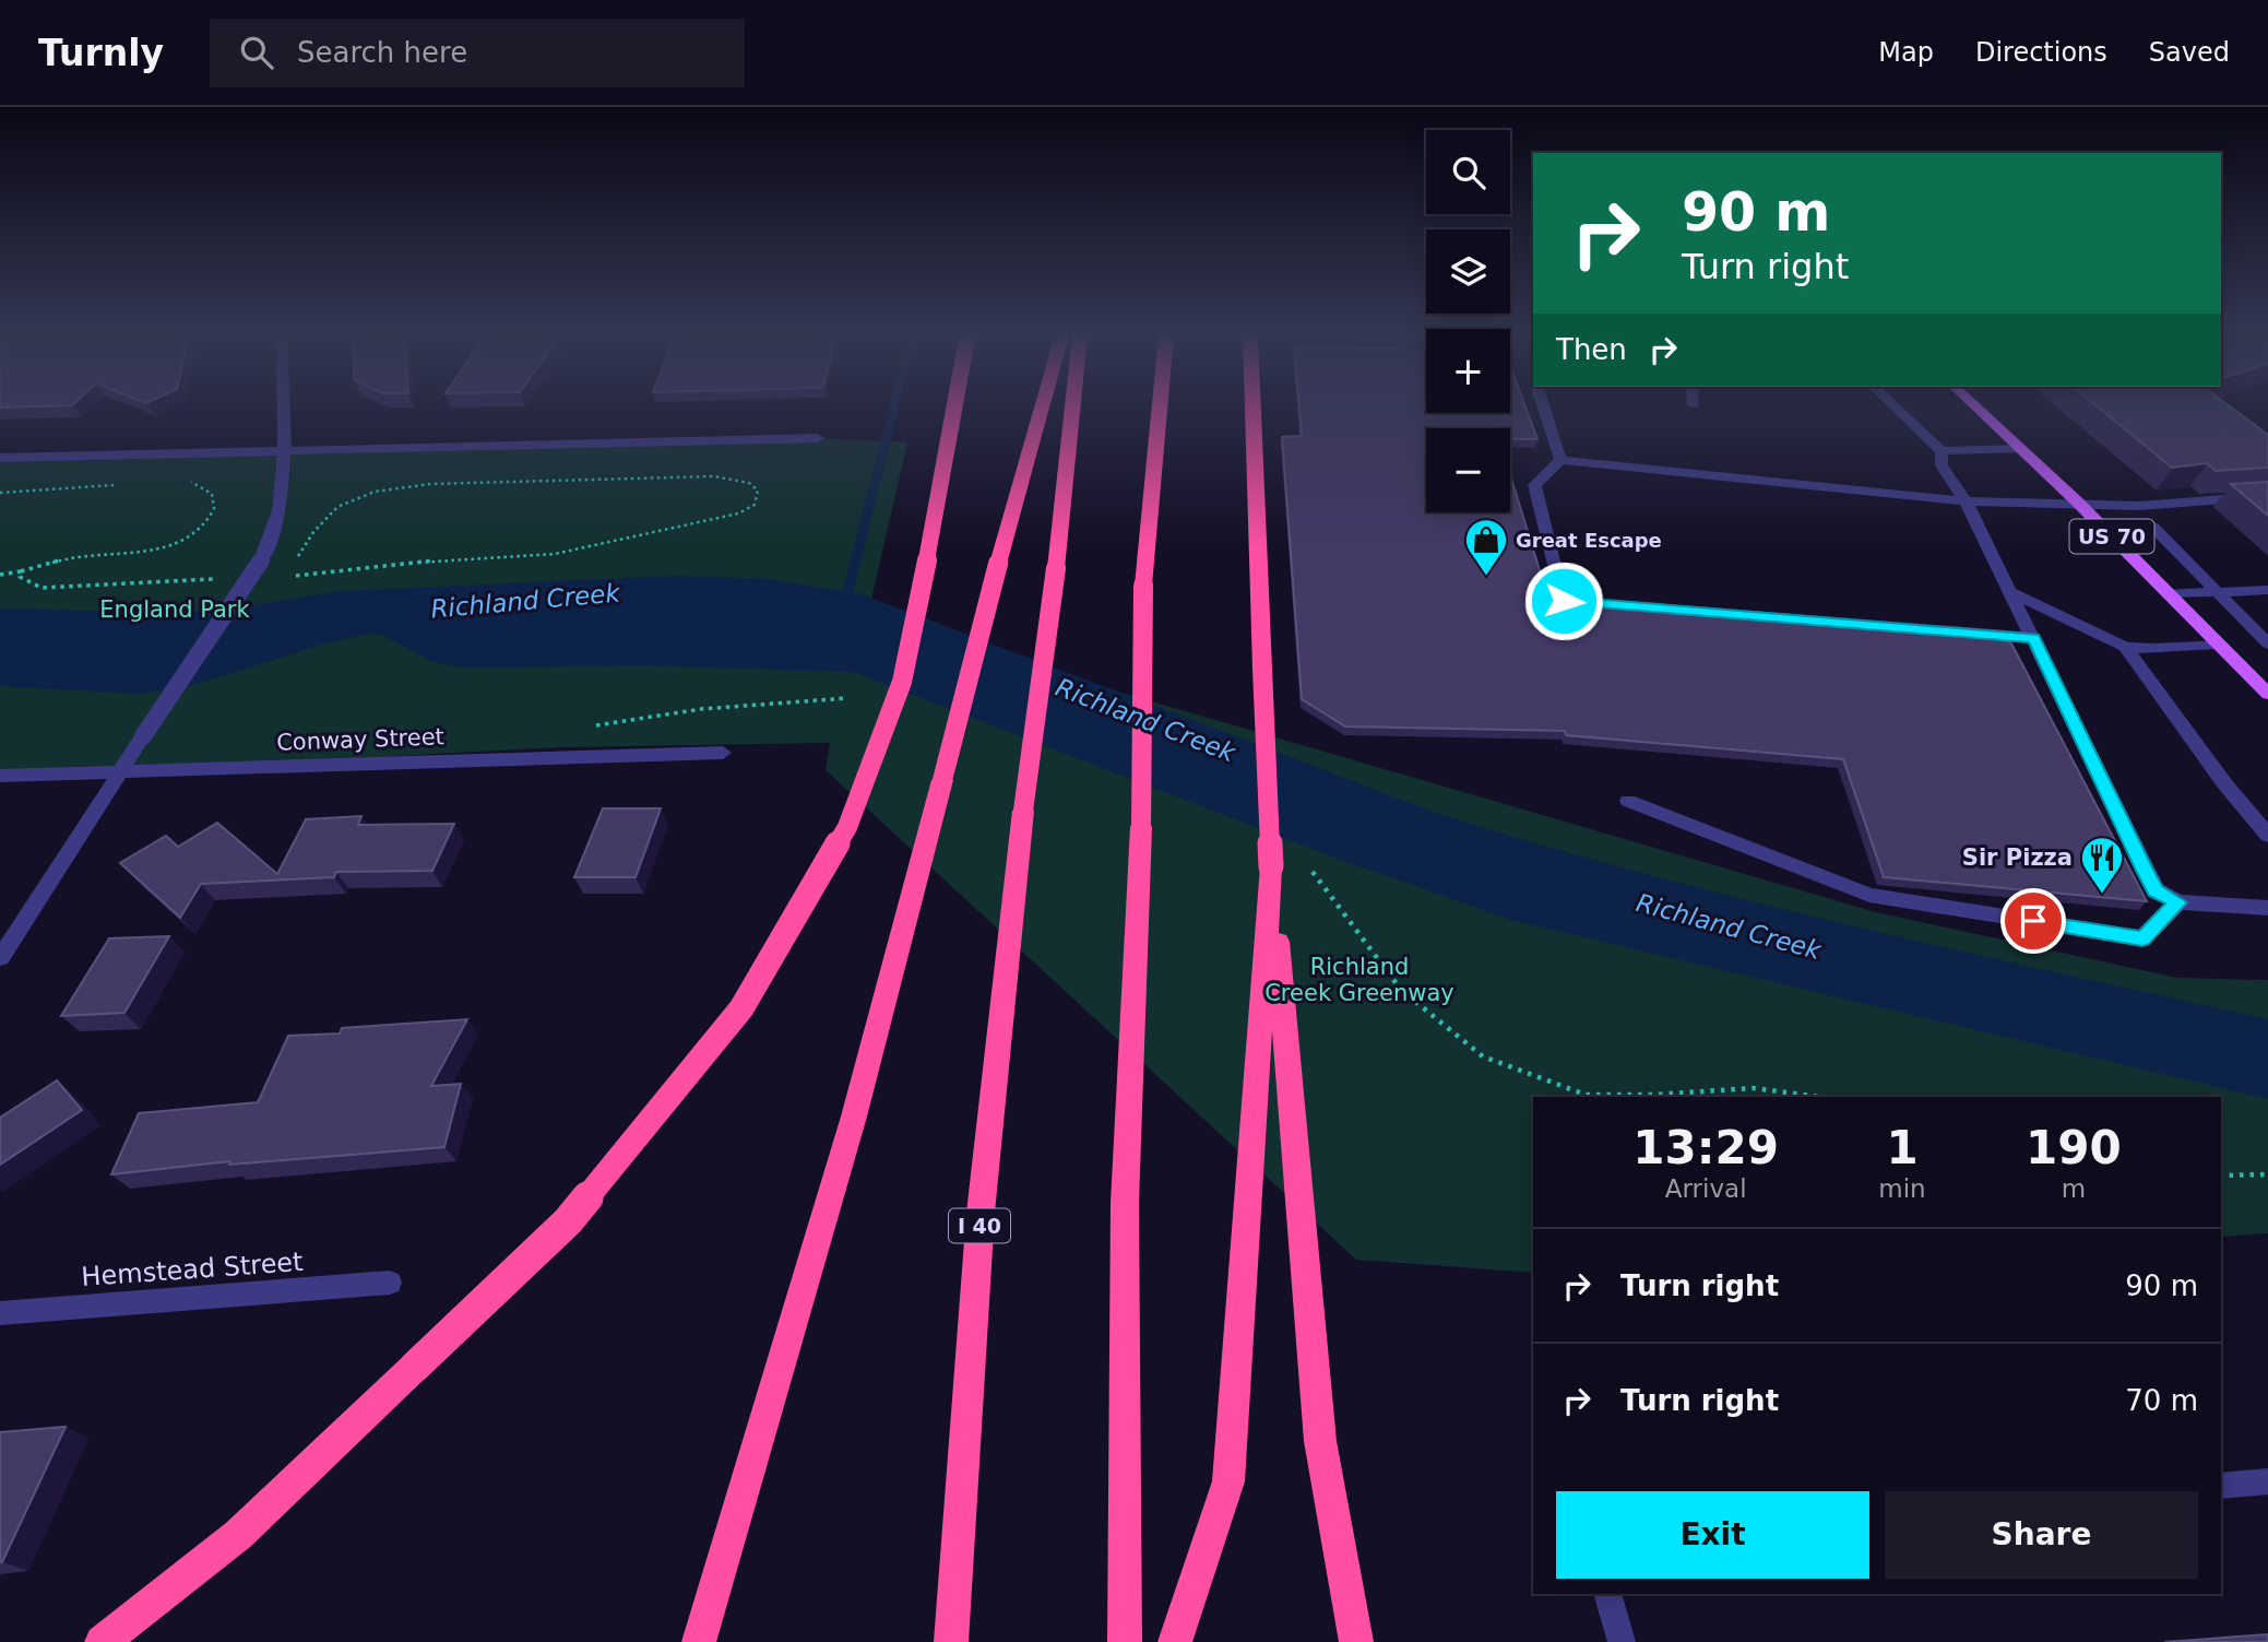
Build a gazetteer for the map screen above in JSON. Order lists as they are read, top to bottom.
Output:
{
  "streets": {
    "highway": ["I 40"],
    "main road": ["US 70"],
    "street": ["Conway Street", "Hemstead Street"]
  },
  "water": ["Richland Creek"],
  "parks": ["England Park", "Richland Creek Greenway"],
  "places": {
    "shop": ["Great Escape"],
    "restaurant": ["Sir Pizza"]
  },
  "page": {
    "header": "Turnly",
    "search": "Search here",
    "nav": ["Map", "Directions", "Saved"],
    "map_buttons": ["+", "−"],
    "turn": ["90 m", "Turn right"],
    "then": "Then",
    "eta": [
      "13:29",
      "Arrival",
      "1",
      "min",
      "190",
      "m"
    ],
    "list": [
      {
        "name": "Turn right",
        "value": "90 m"
      },
      {
        "name": "Turn right",
        "value": "70 m"
      }
    ],
    "buttons": ["Exit", "Share"]
  }
}
